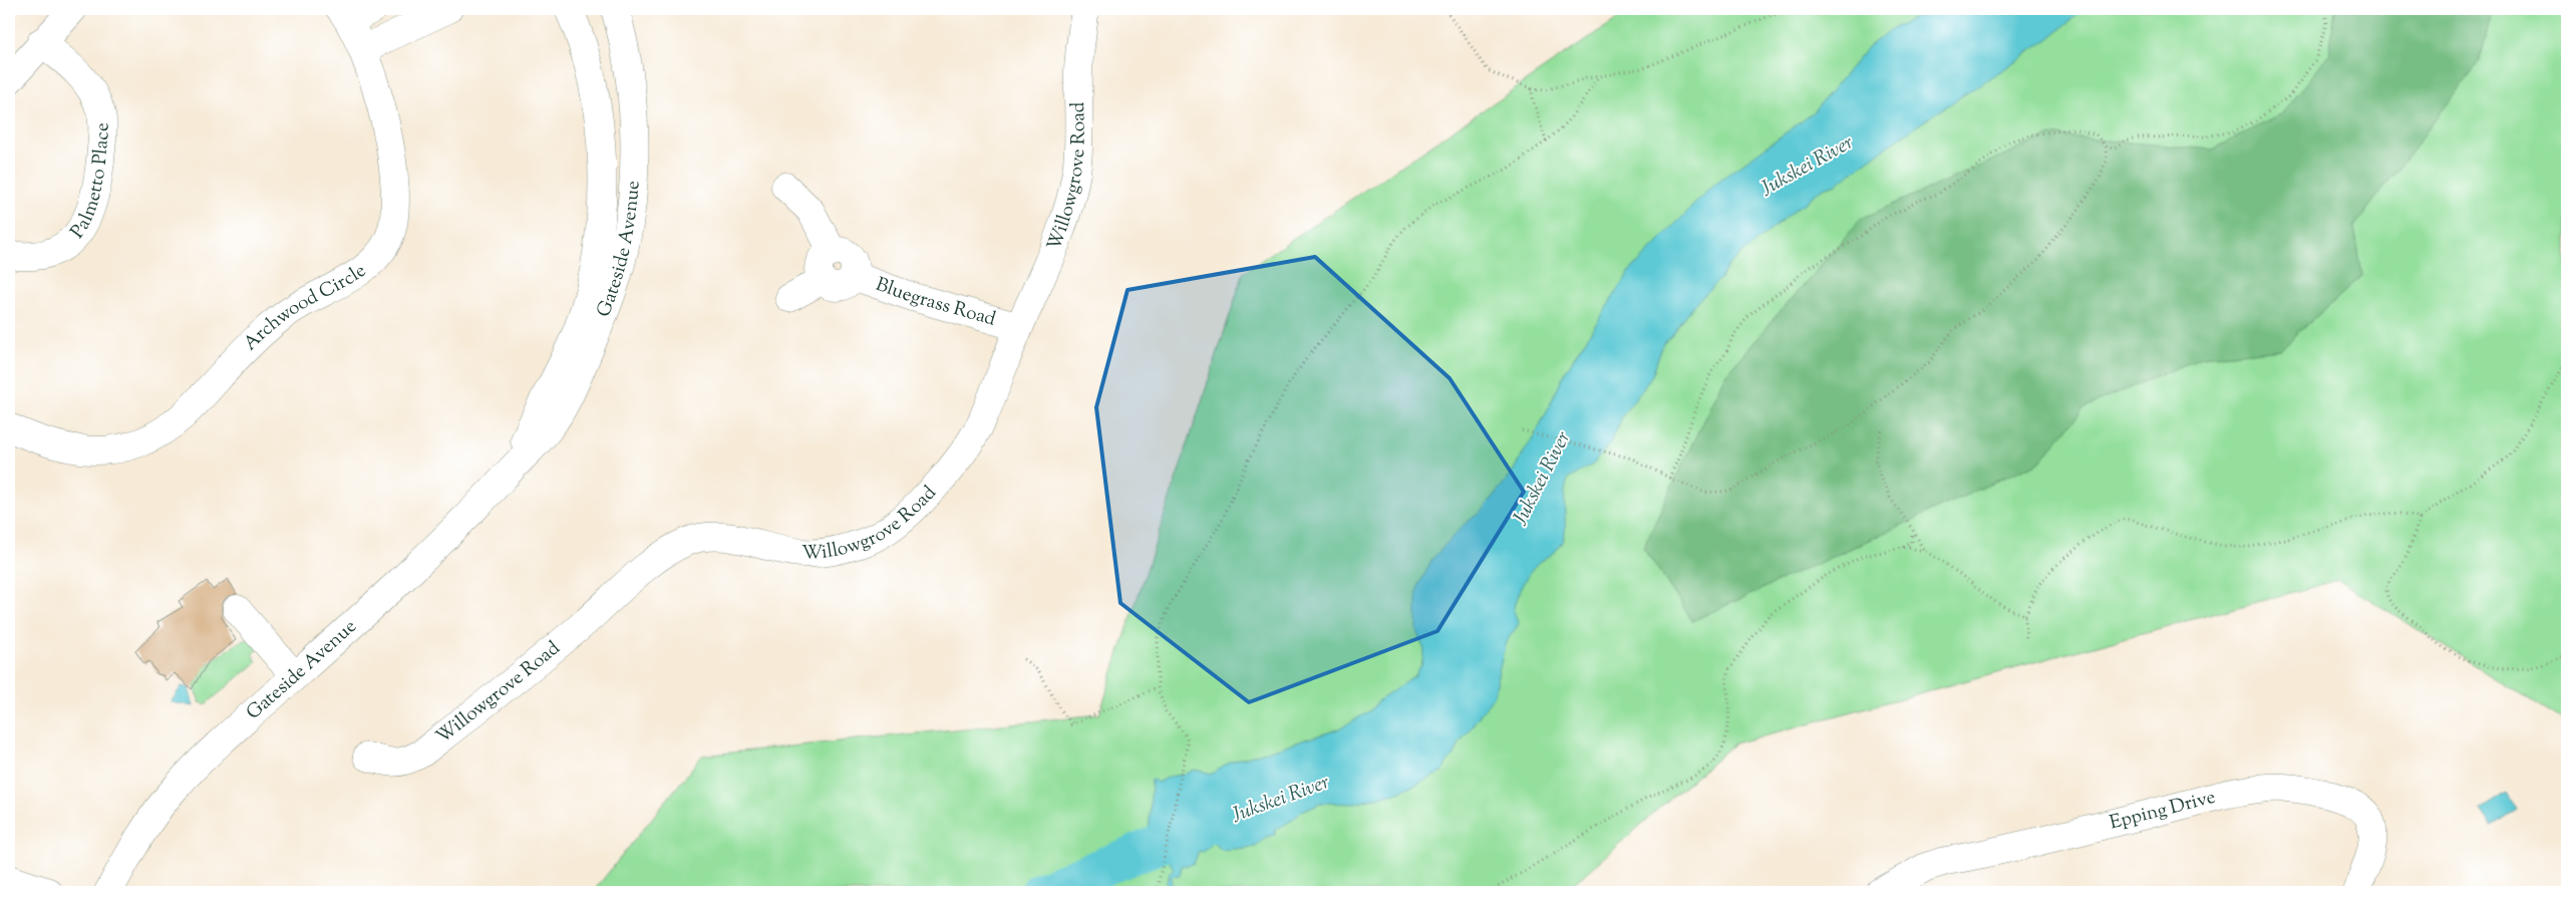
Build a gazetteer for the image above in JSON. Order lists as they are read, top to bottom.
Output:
{
  "streets": {
    "street": [
      "Willowgrove Road",
      "Palmetto Place",
      "Gateside Avenue",
      "Bluegrass Road",
      "Archwood Circle",
      "Epping Drive"
    ]
  },
  "crossings": [
    ["Willowgrove Road", "Bluegrass Road"]
  ],
  "water": ["Jukskei River"]
}
